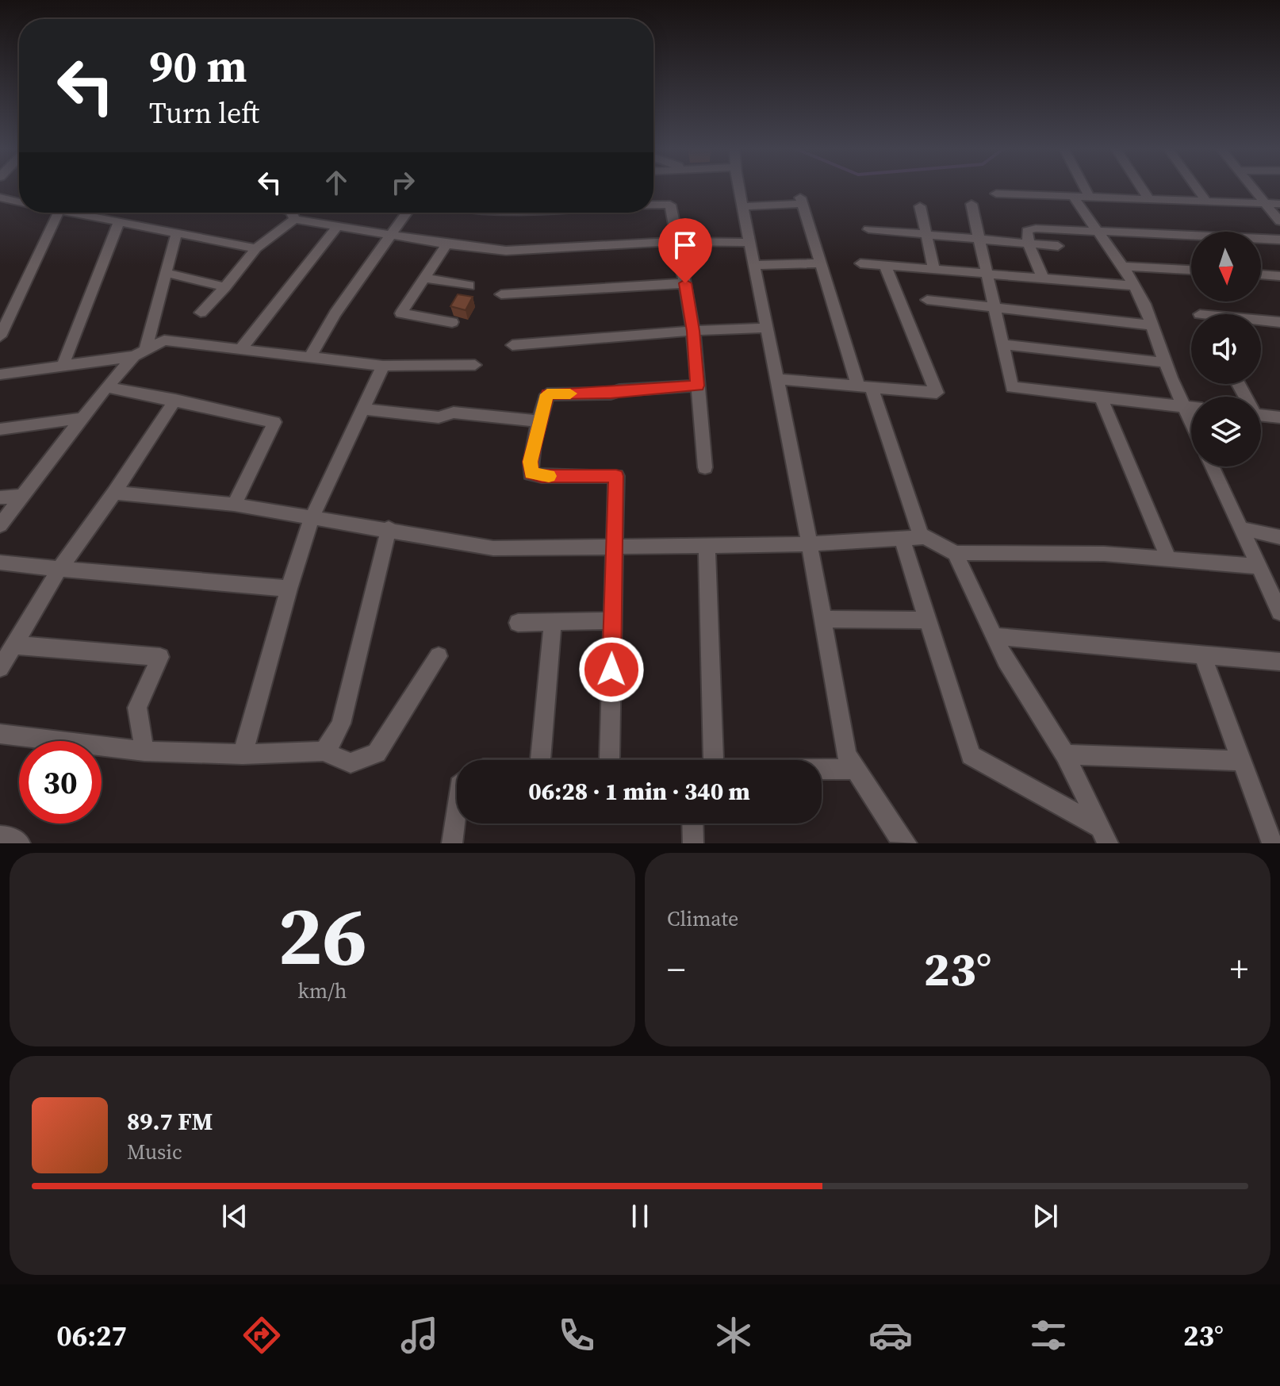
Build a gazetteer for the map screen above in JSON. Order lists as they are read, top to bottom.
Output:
{
  "north": "bottom",
  "page": {
    "turn": ["90 m", "Turn left"],
    "limit": "30",
    "trip": "06:28 · 1 min · 340 m",
    "tile": [
      ["26", "km/h"],
      "Climate"
    ],
    "heat": ["−", "23°", "+"],
    "song": ["89.7 FM", "Music"],
    "tabs": ["06:27", "23°"]
  }
}
